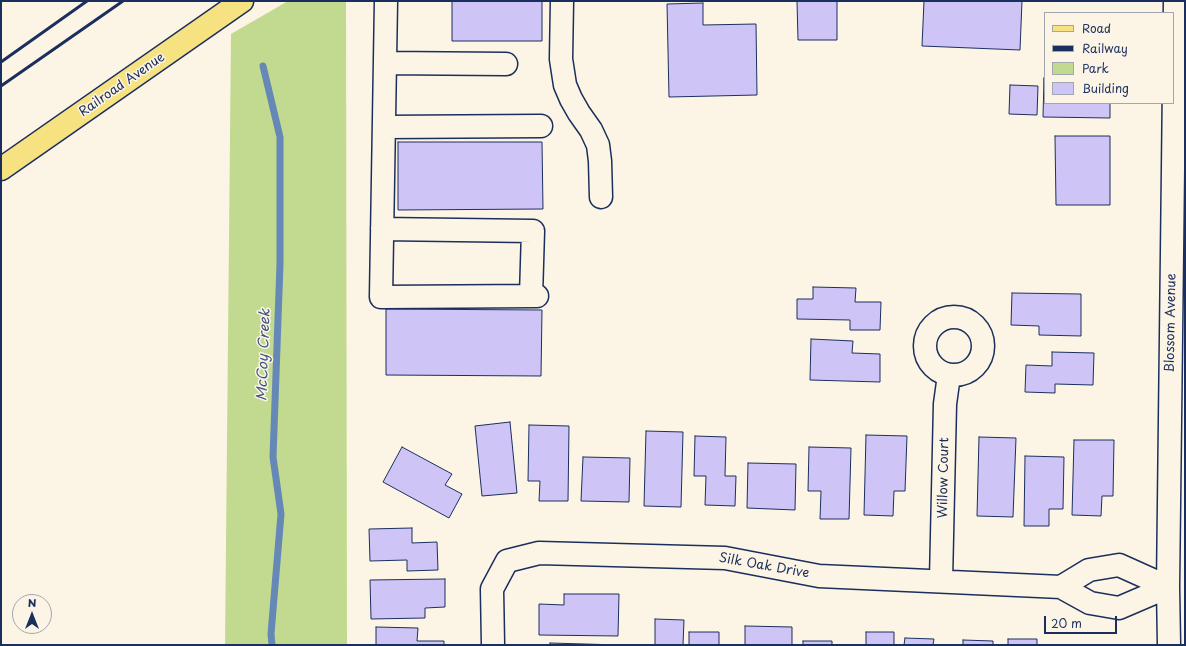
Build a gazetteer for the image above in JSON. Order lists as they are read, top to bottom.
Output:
{
  "streets": {
    "main road": ["Railroad Avenue"],
    "street": ["Blossom Avenue", "Willow Court", "Silk Oak Drive"]
  },
  "crossings": [
    ["Blossom Avenue", "Silk Oak Drive"],
    ["Willow Court", "Silk Oak Drive"]
  ],
  "water": ["McCoy Creek"],
  "legend": [
    "Road",
    "Railway",
    "Park",
    "Building"
  ],
  "scale_bar": "20 m",
  "north": "top"
}
